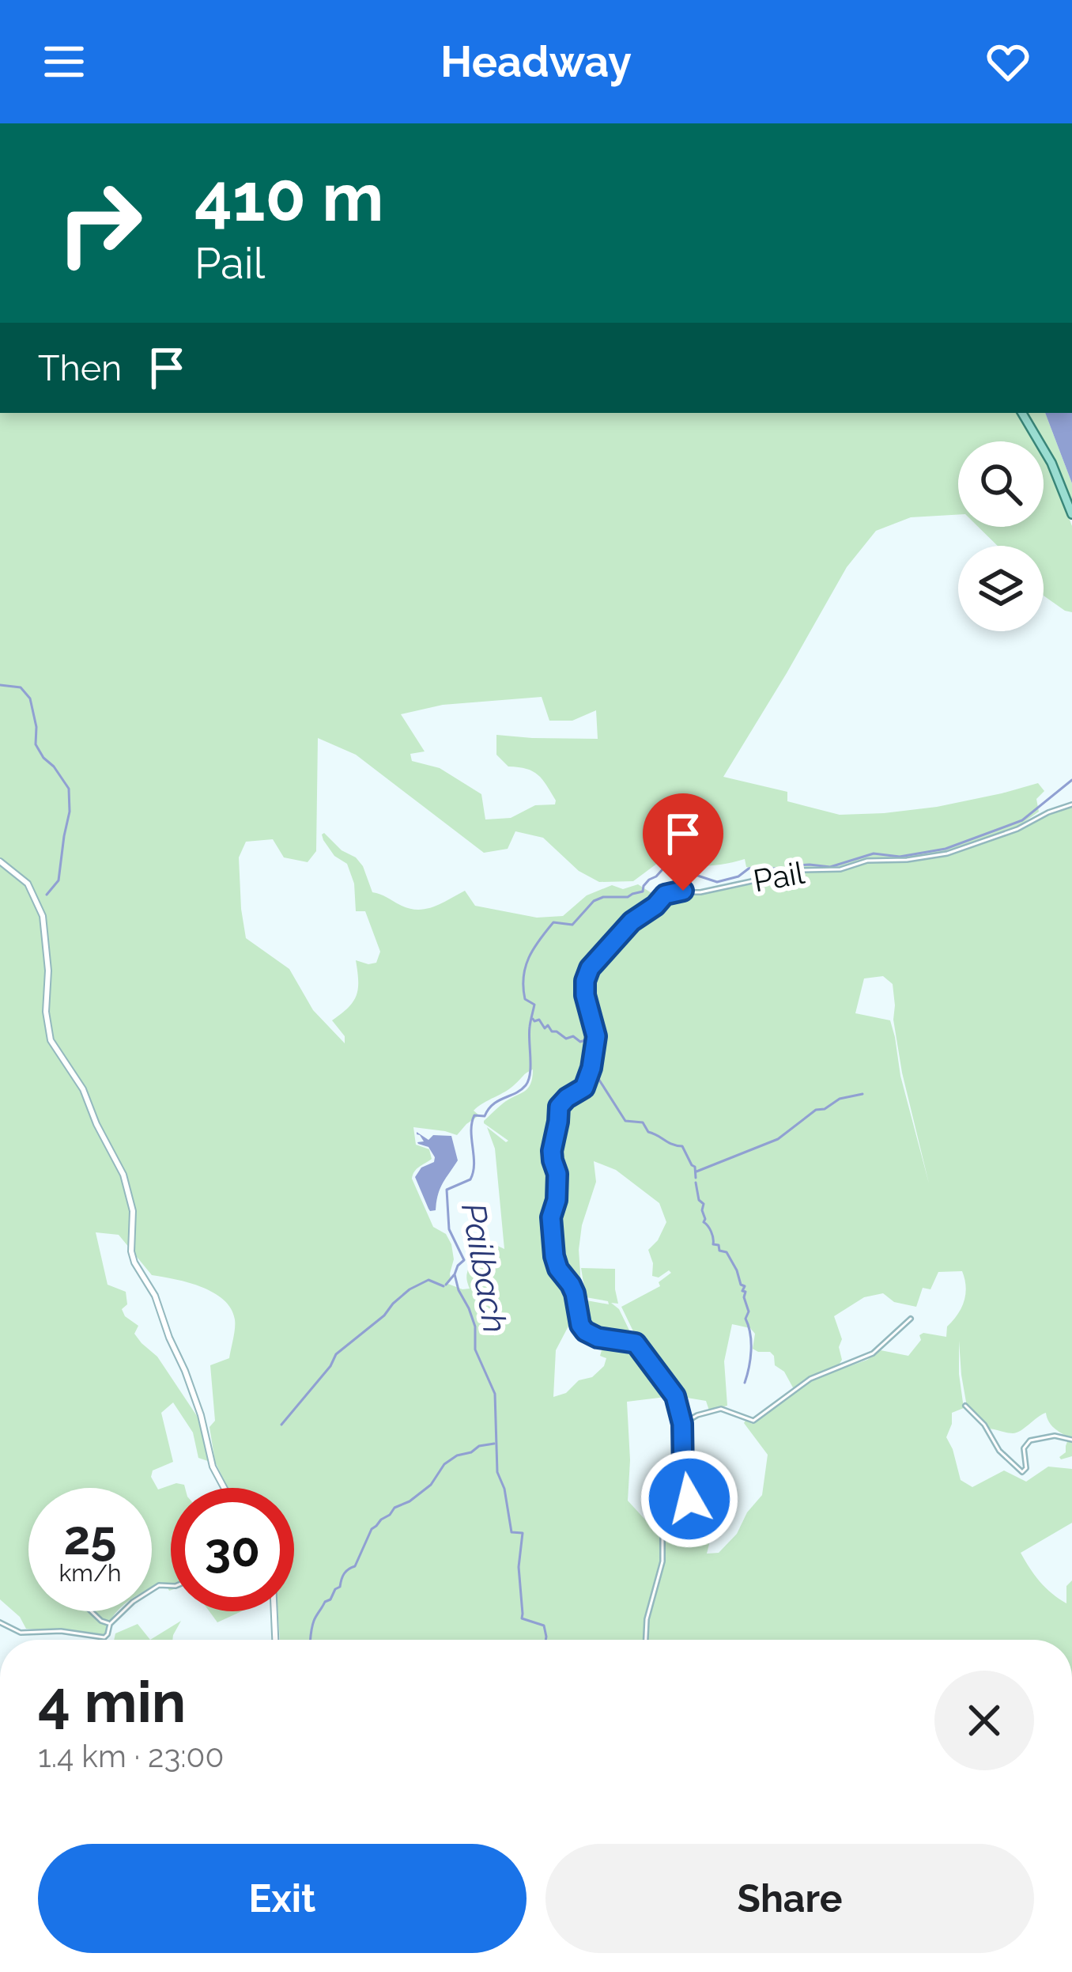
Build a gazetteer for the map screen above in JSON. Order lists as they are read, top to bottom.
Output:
{
  "streets": {
    "street": ["Pail"]
  },
  "water": ["Pailbach"],
  "page": {
    "header": "Headway",
    "turn": ["410 m", "Pail"],
    "then": "Then",
    "speed": "25 km/h",
    "limit": "30",
    "heading": ["4 min", "1.4 km · 23:00"],
    "buttons": ["Exit", "Share"]
  }
}
